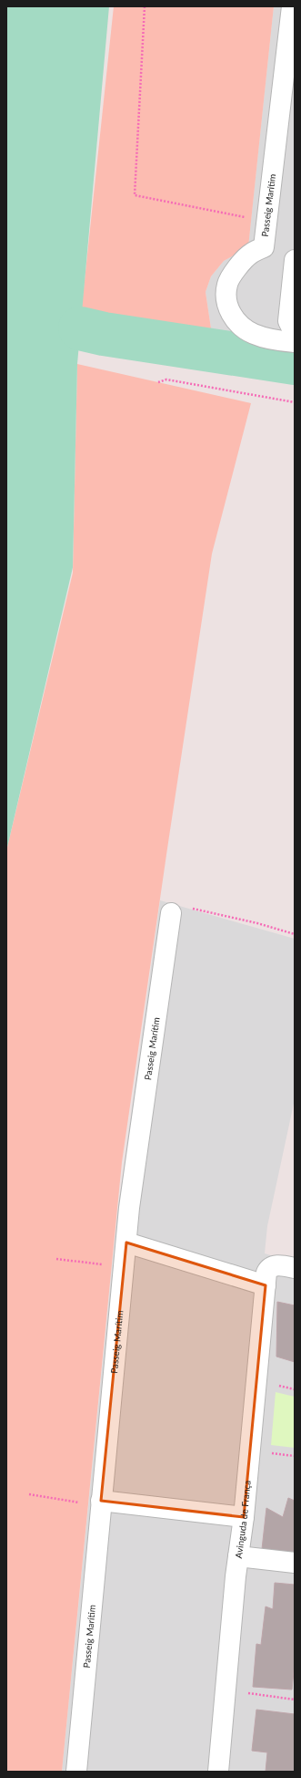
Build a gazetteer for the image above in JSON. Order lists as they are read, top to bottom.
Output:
{
  "streets": {
    "street": ["Passeig Marítim", "Avinguda de França"]
  }
}
